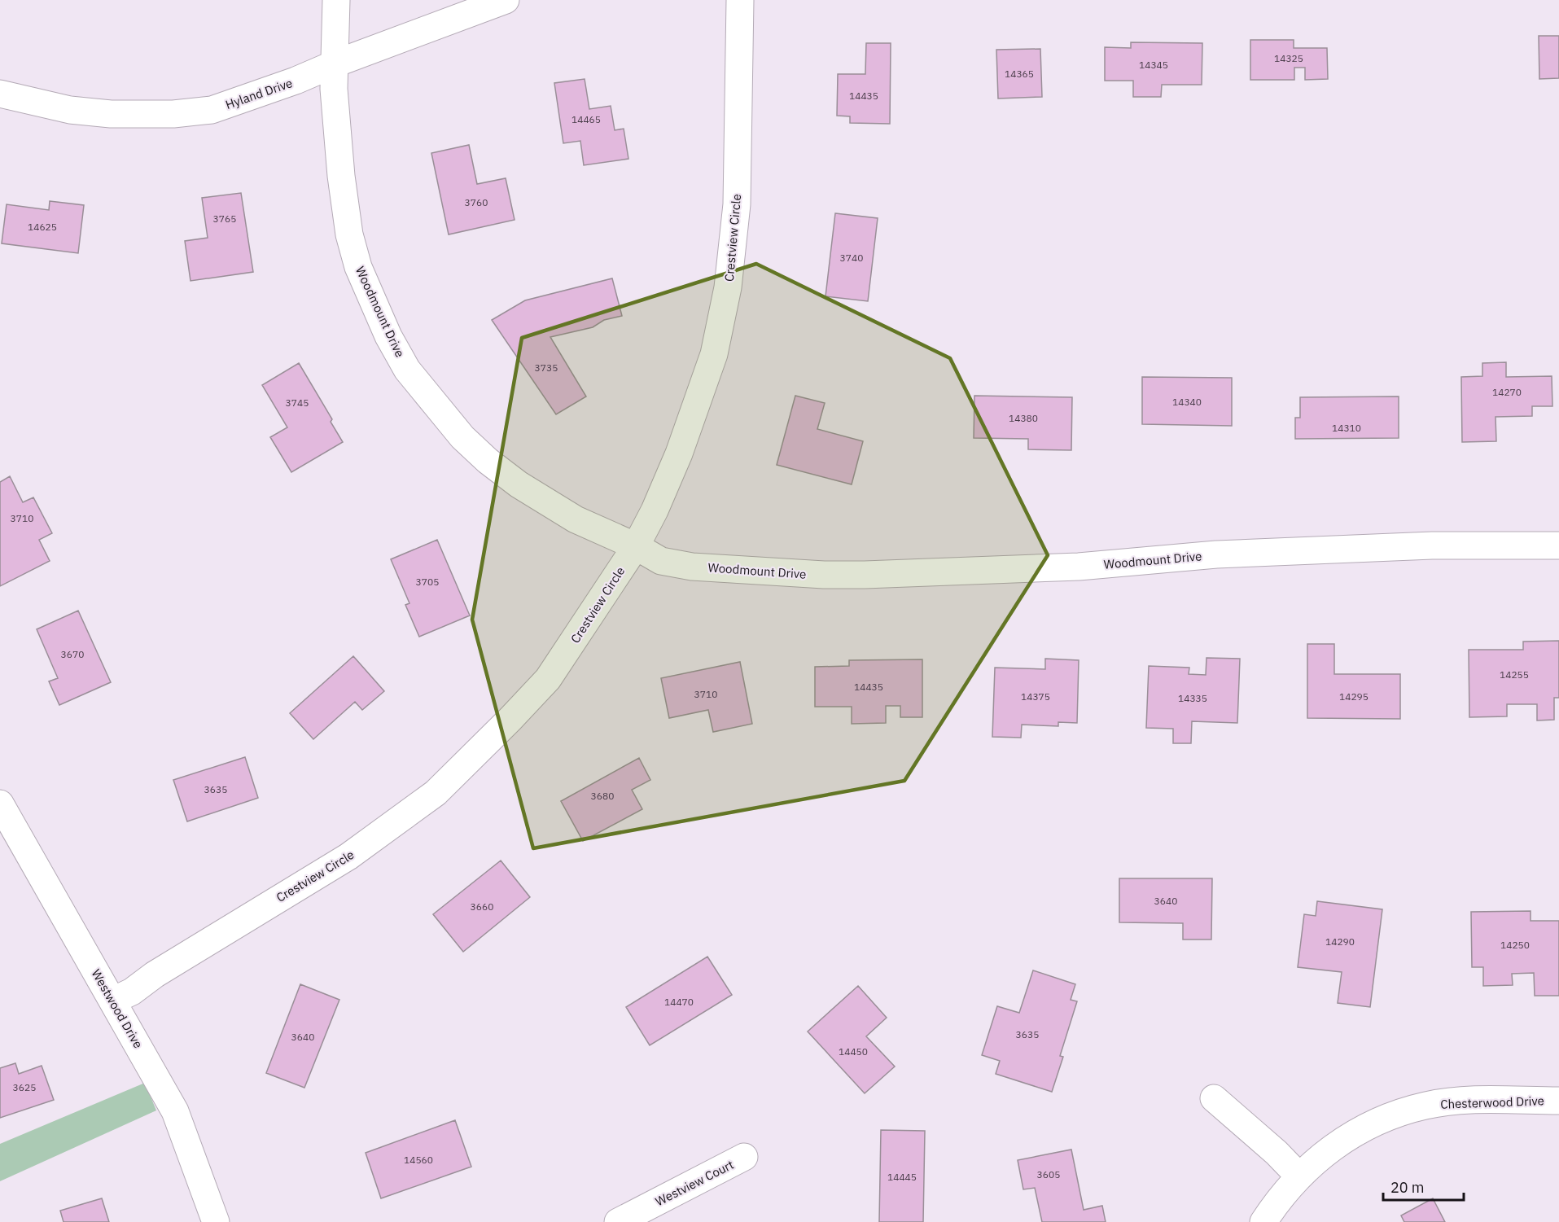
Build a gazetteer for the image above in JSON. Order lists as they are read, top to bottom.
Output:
{
  "streets": {
    "street": [
      "Hyland Drive",
      "Crestview Circle",
      "Woodmount Drive",
      "Westwood Drive",
      "Chesterwood Drive",
      "Westview Court"
    ]
  },
  "crossings": [
    ["Hyland Drive", "Woodmount Drive"],
    ["Crestview Circle", "Woodmount Drive"],
    ["Crestview Circle", "Westwood Drive"]
  ],
  "house_numbers": [
    "14325",
    "14345",
    "14365",
    "14435",
    "14465",
    "3760",
    "3765",
    "14625",
    "3740",
    "3735",
    "14270",
    "14340",
    "3745",
    "14380",
    "14310",
    "3710",
    "3705",
    "3670",
    "14255",
    "14435",
    "3710",
    "14375",
    "14295",
    "14335",
    "3635",
    "3680",
    "3640",
    "3660",
    "14290",
    "14250",
    "14470",
    "3635",
    "3640",
    "14450",
    "3625",
    "14560",
    "3605",
    "14445"
  ],
  "scale_bar": "20 m"
}
